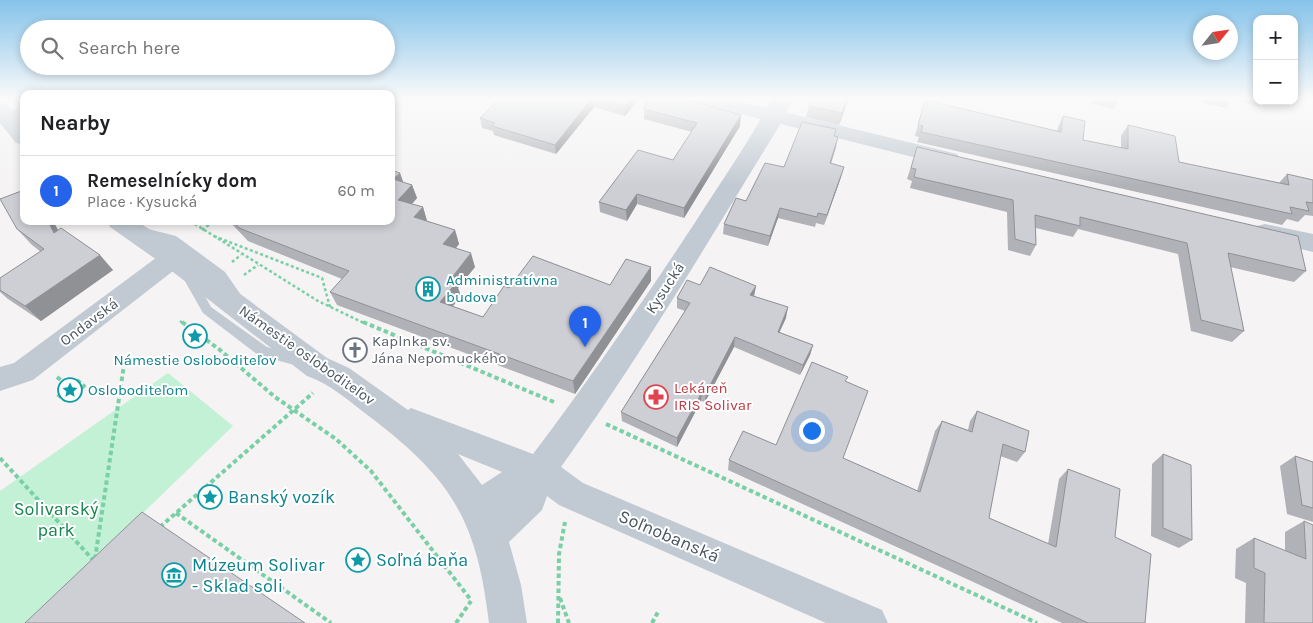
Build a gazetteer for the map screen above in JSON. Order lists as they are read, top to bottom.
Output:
{
  "streets": {
    "street": [
      "Kysucká",
      "Ondavská",
      "Námestie osloboditeľov",
      "Soľnobanská"
    ]
  },
  "crossings": [
    ["Kysucká", "Námestie osloboditeľov"],
    ["Kysucká", "Soľnobanská"],
    ["Ondavská", "Námestie osloboditeľov"],
    ["Námestie osloboditeľov", "Soľnobanská"]
  ],
  "parks": ["Solivarský park"],
  "places": {
    "building": ["Administratívna budova"],
    "place": [
      "Námestie Osloboditeľov",
      "Osloboditeľom",
      "Banský vozík",
      "Soľná baňa"
    ],
    "church": ["Kaplnka sv. Jána Nepomuckého"],
    "pharmacy": ["Lekáreň IRIS Solivar"],
    "museum": ["Múzeum Solivar - Sklad soli"]
  },
  "north": "top right",
  "page": {
    "map_buttons": ["+", "−"],
    "search": "Search here",
    "heading": "Nearby",
    "list": [
      {
        "mark": "1",
        "name": "Remeselnícky dom",
        "note": "Place · Kysucká",
        "value": "60 m"
      }
    ],
    "pins": "1"
  }
}
